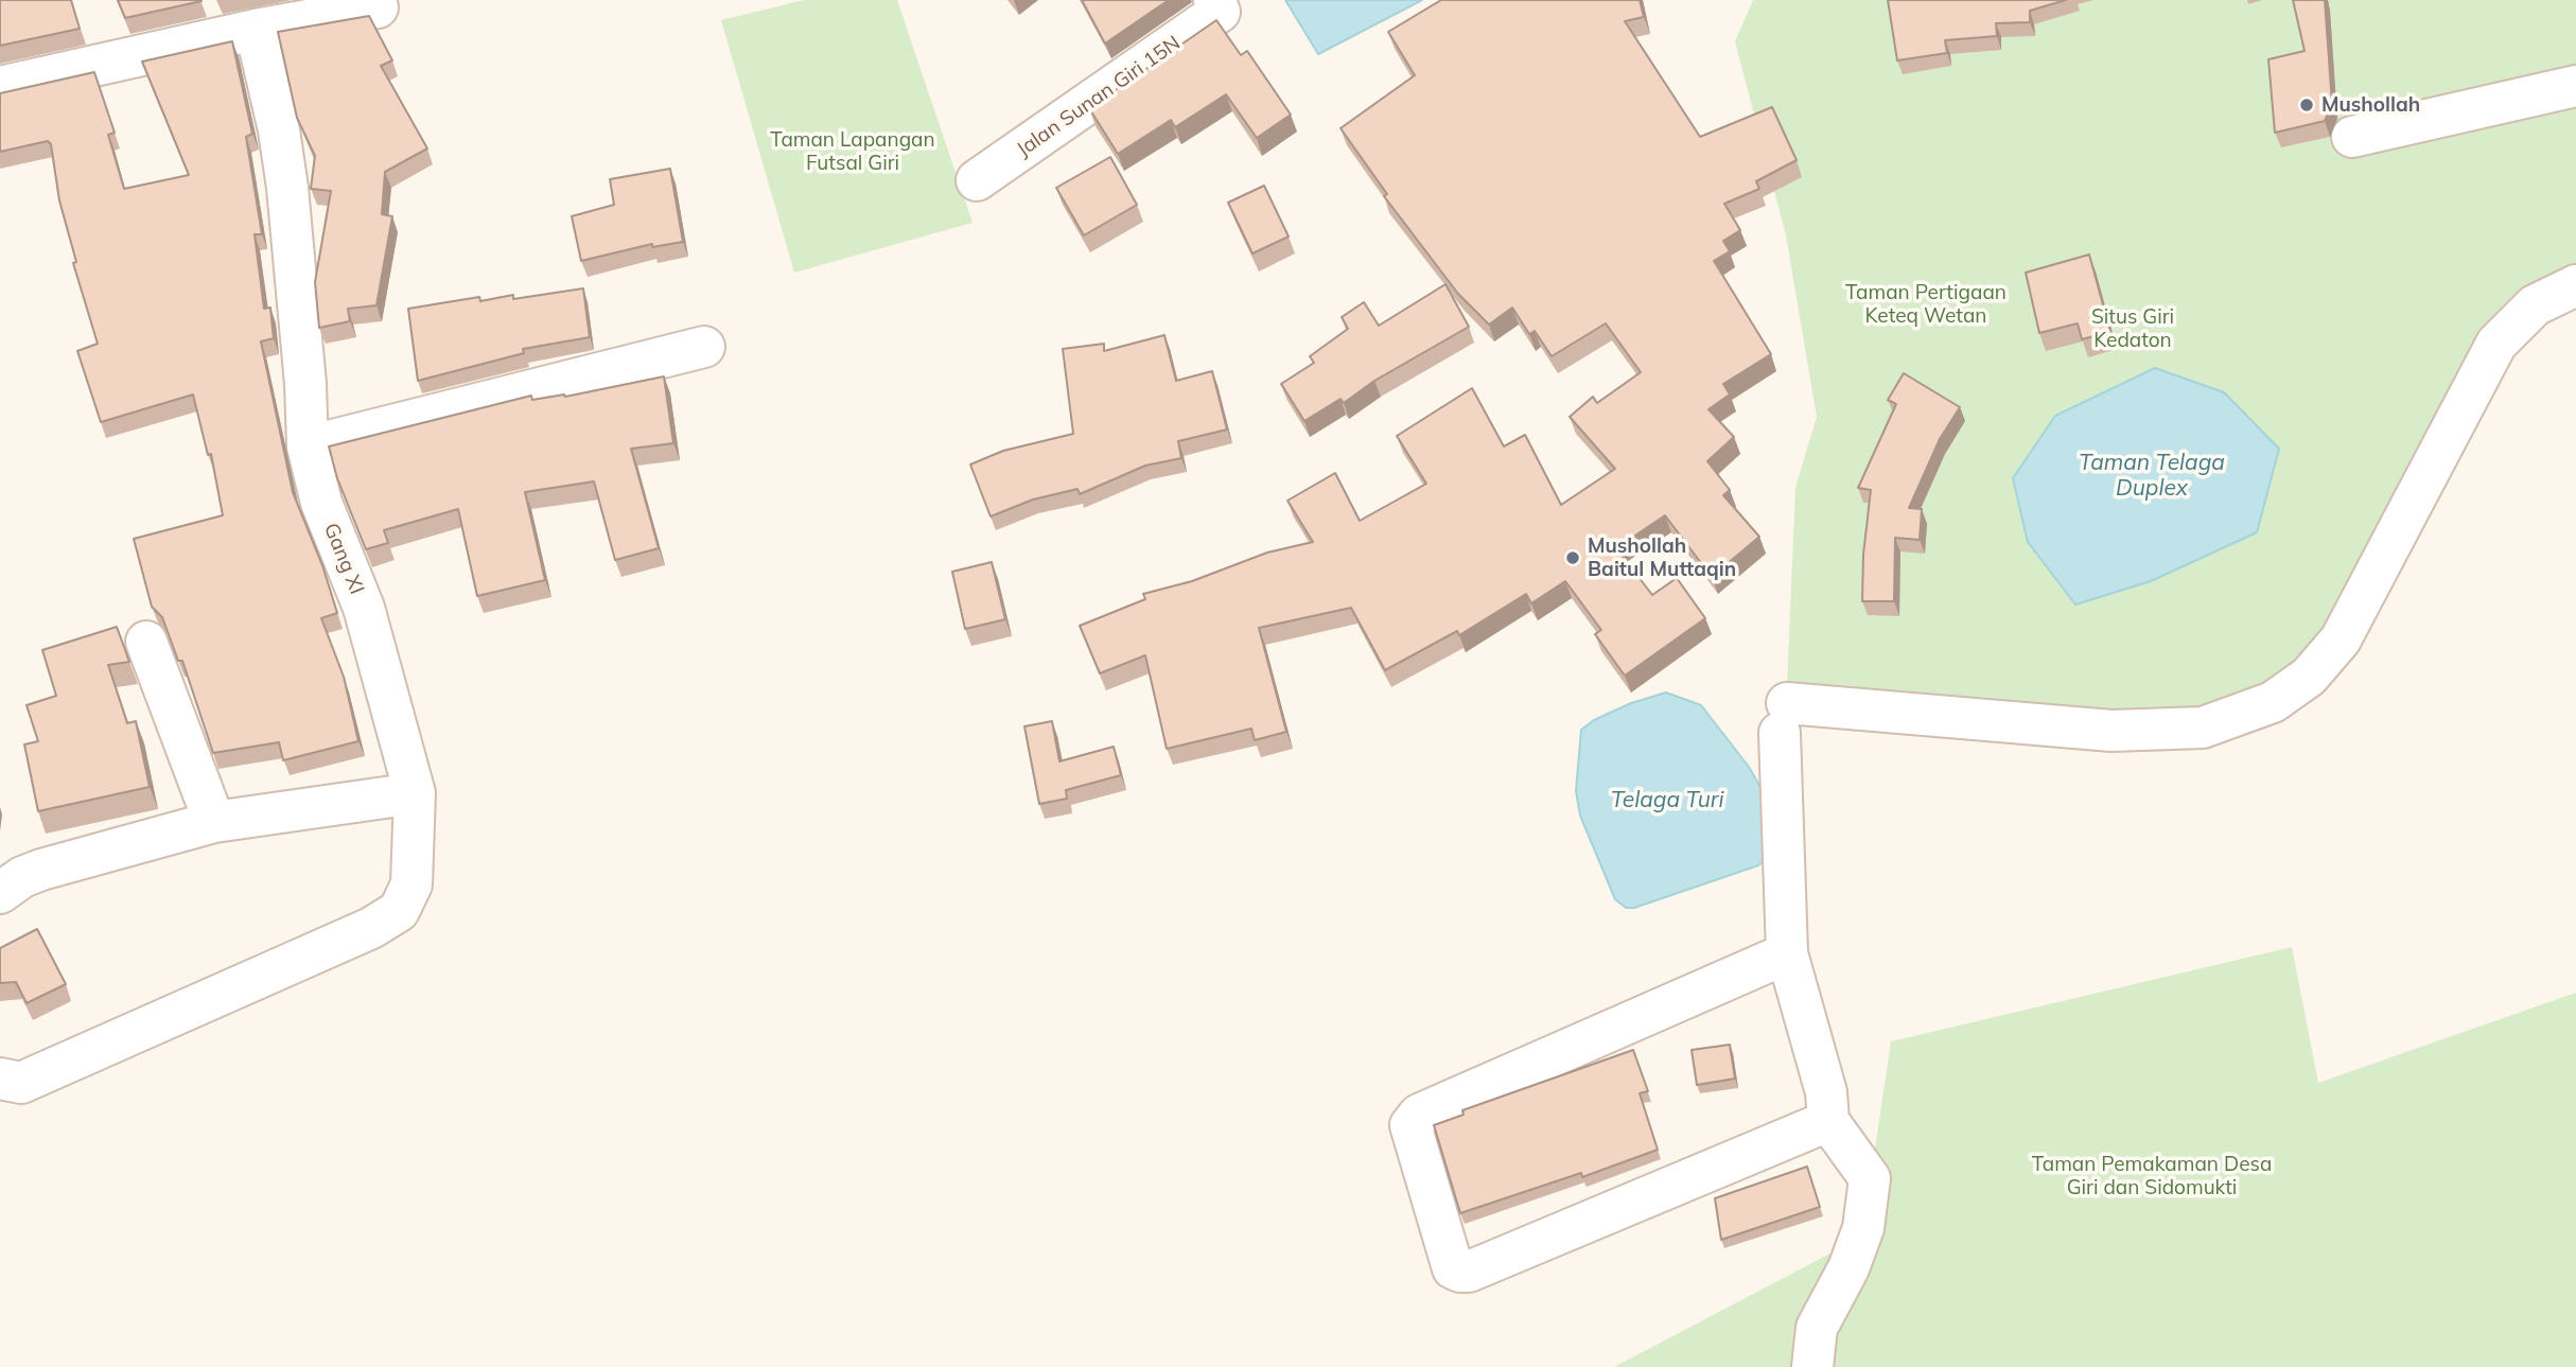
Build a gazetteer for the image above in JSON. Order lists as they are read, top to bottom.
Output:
{
  "streets": {
    "street": ["Jalan Sunan Giri 15N", "Gang XI"]
  },
  "water": ["Taman Telaga Duplex", "Telaga Turi"],
  "parks": [
    "Taman Lapangan Futsal Giri",
    "Taman Pertigaan Keteq Wetan",
    "Situs Giri Kedaton",
    "Taman Pemakaman Desa Giri dan Sidomukti"
  ],
  "places": ["Mushollah", "Mushollah Baitul Muttaqin"]
}
